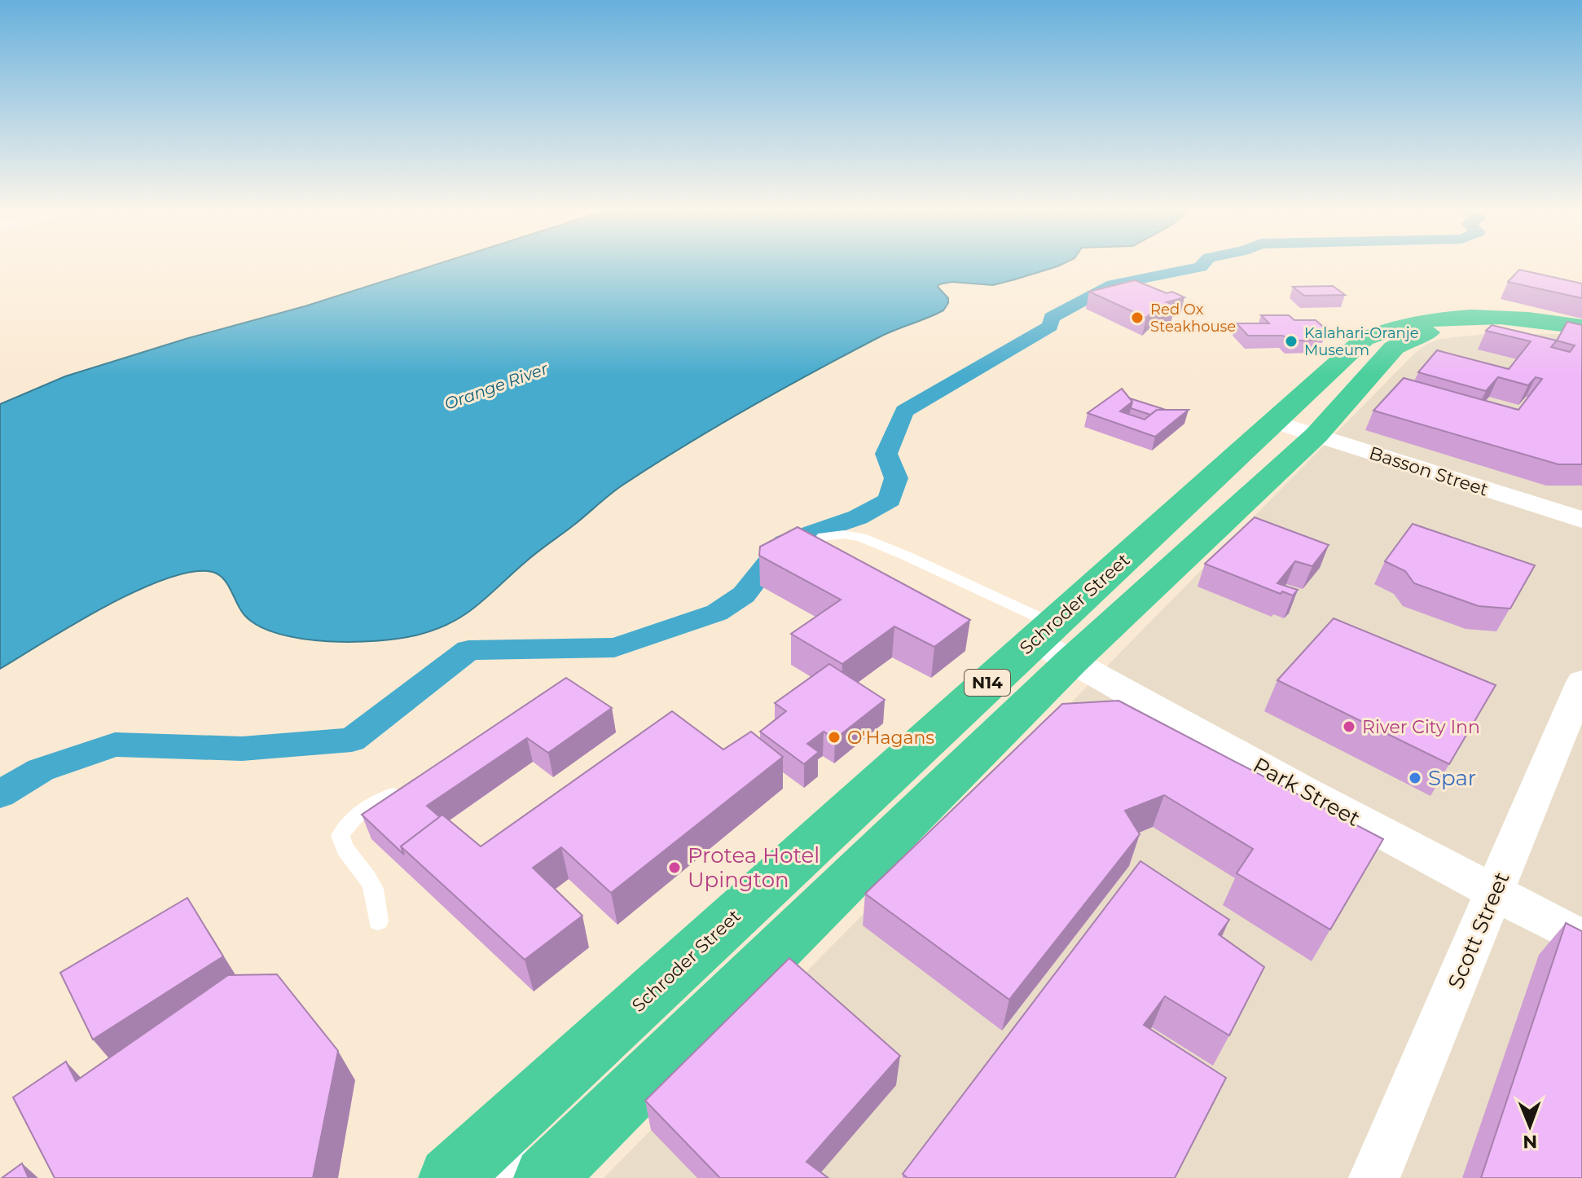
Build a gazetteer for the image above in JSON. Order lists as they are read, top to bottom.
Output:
{
  "streets": {
    "highway": ["Schroder Street", "N14"],
    "street": ["Basson Street", "Park Street", "Scott Street"]
  },
  "crossings": [
    ["Basson Street", "Schroder Street"],
    ["Basson Street", "N14"],
    ["Schroder Street", "Park Street"],
    ["N14", "Park Street"],
    ["Park Street", "Scott Street"]
  ],
  "water": ["Orange River"],
  "places": [
    "Red Ox Steakhouse",
    "Kalahari-Oranje Museum",
    "River City Inn",
    "O'Hagans",
    "Spar",
    "Protea Hotel Upington"
  ],
  "north": "bottom"
}
